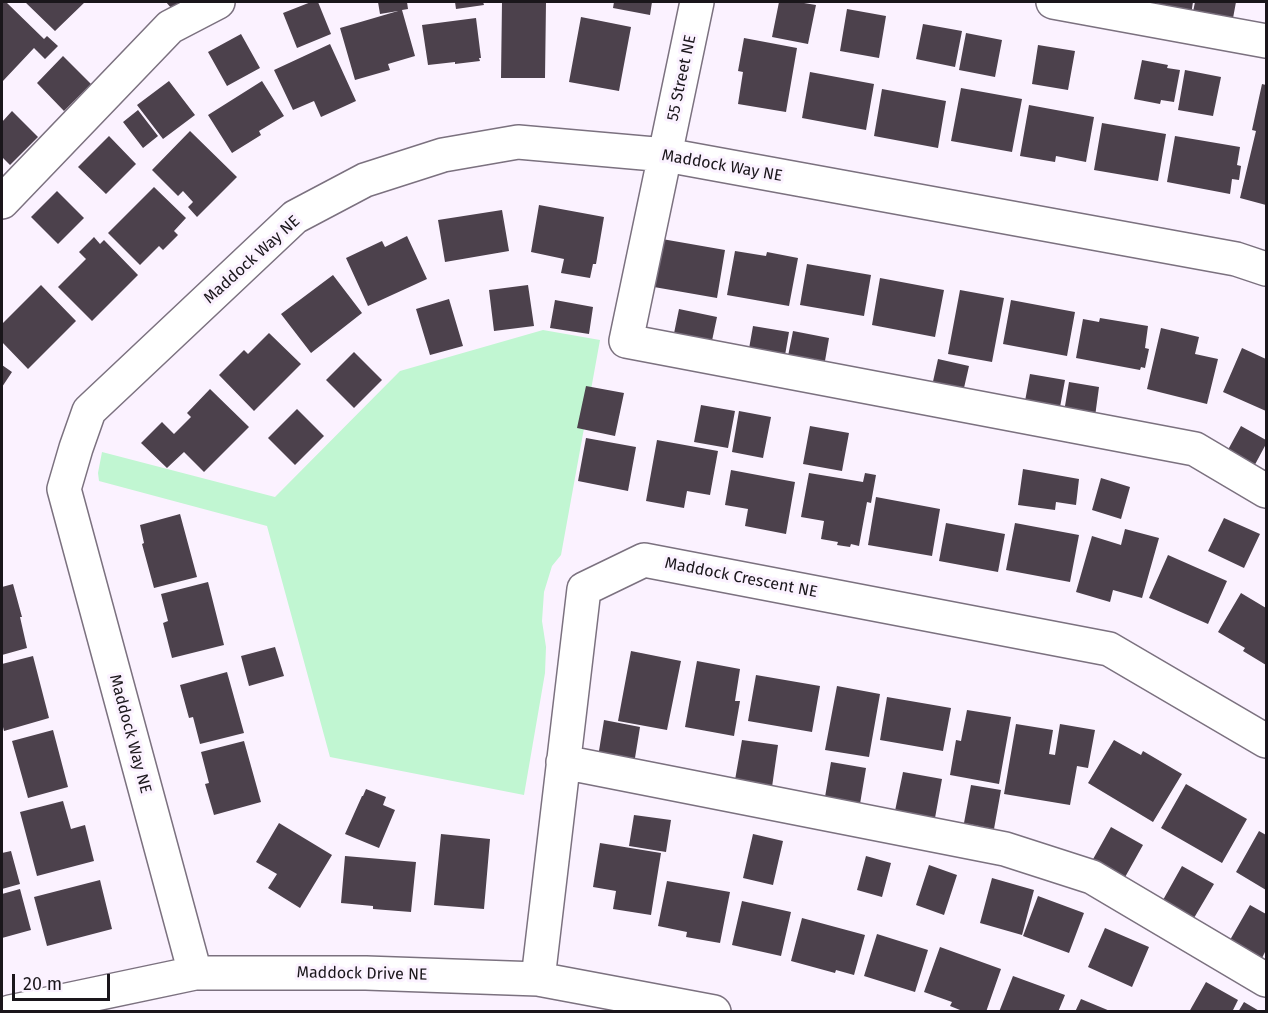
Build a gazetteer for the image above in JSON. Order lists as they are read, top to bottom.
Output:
{
  "streets": {
    "street": [
      "55 Street NE",
      "Maddock Way NE",
      "Maddock Crescent NE",
      "Maddock Drive NE"
    ]
  },
  "crossings": [
    ["55 Street NE", "Maddock Way NE"],
    ["Maddock Way NE", "Maddock Drive NE"],
    ["Maddock Crescent NE", "Maddock Drive NE"]
  ],
  "scale_bar": "20 m"
}
